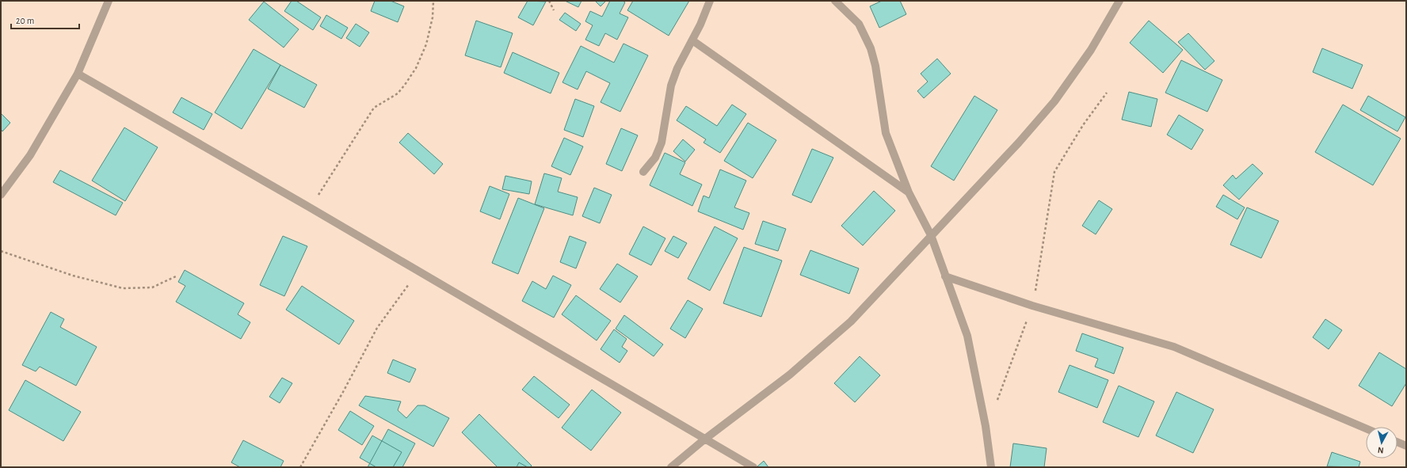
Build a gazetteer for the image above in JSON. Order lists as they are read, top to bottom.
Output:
{
  "scale_bar": "20 m",
  "north": "bottom"
}
